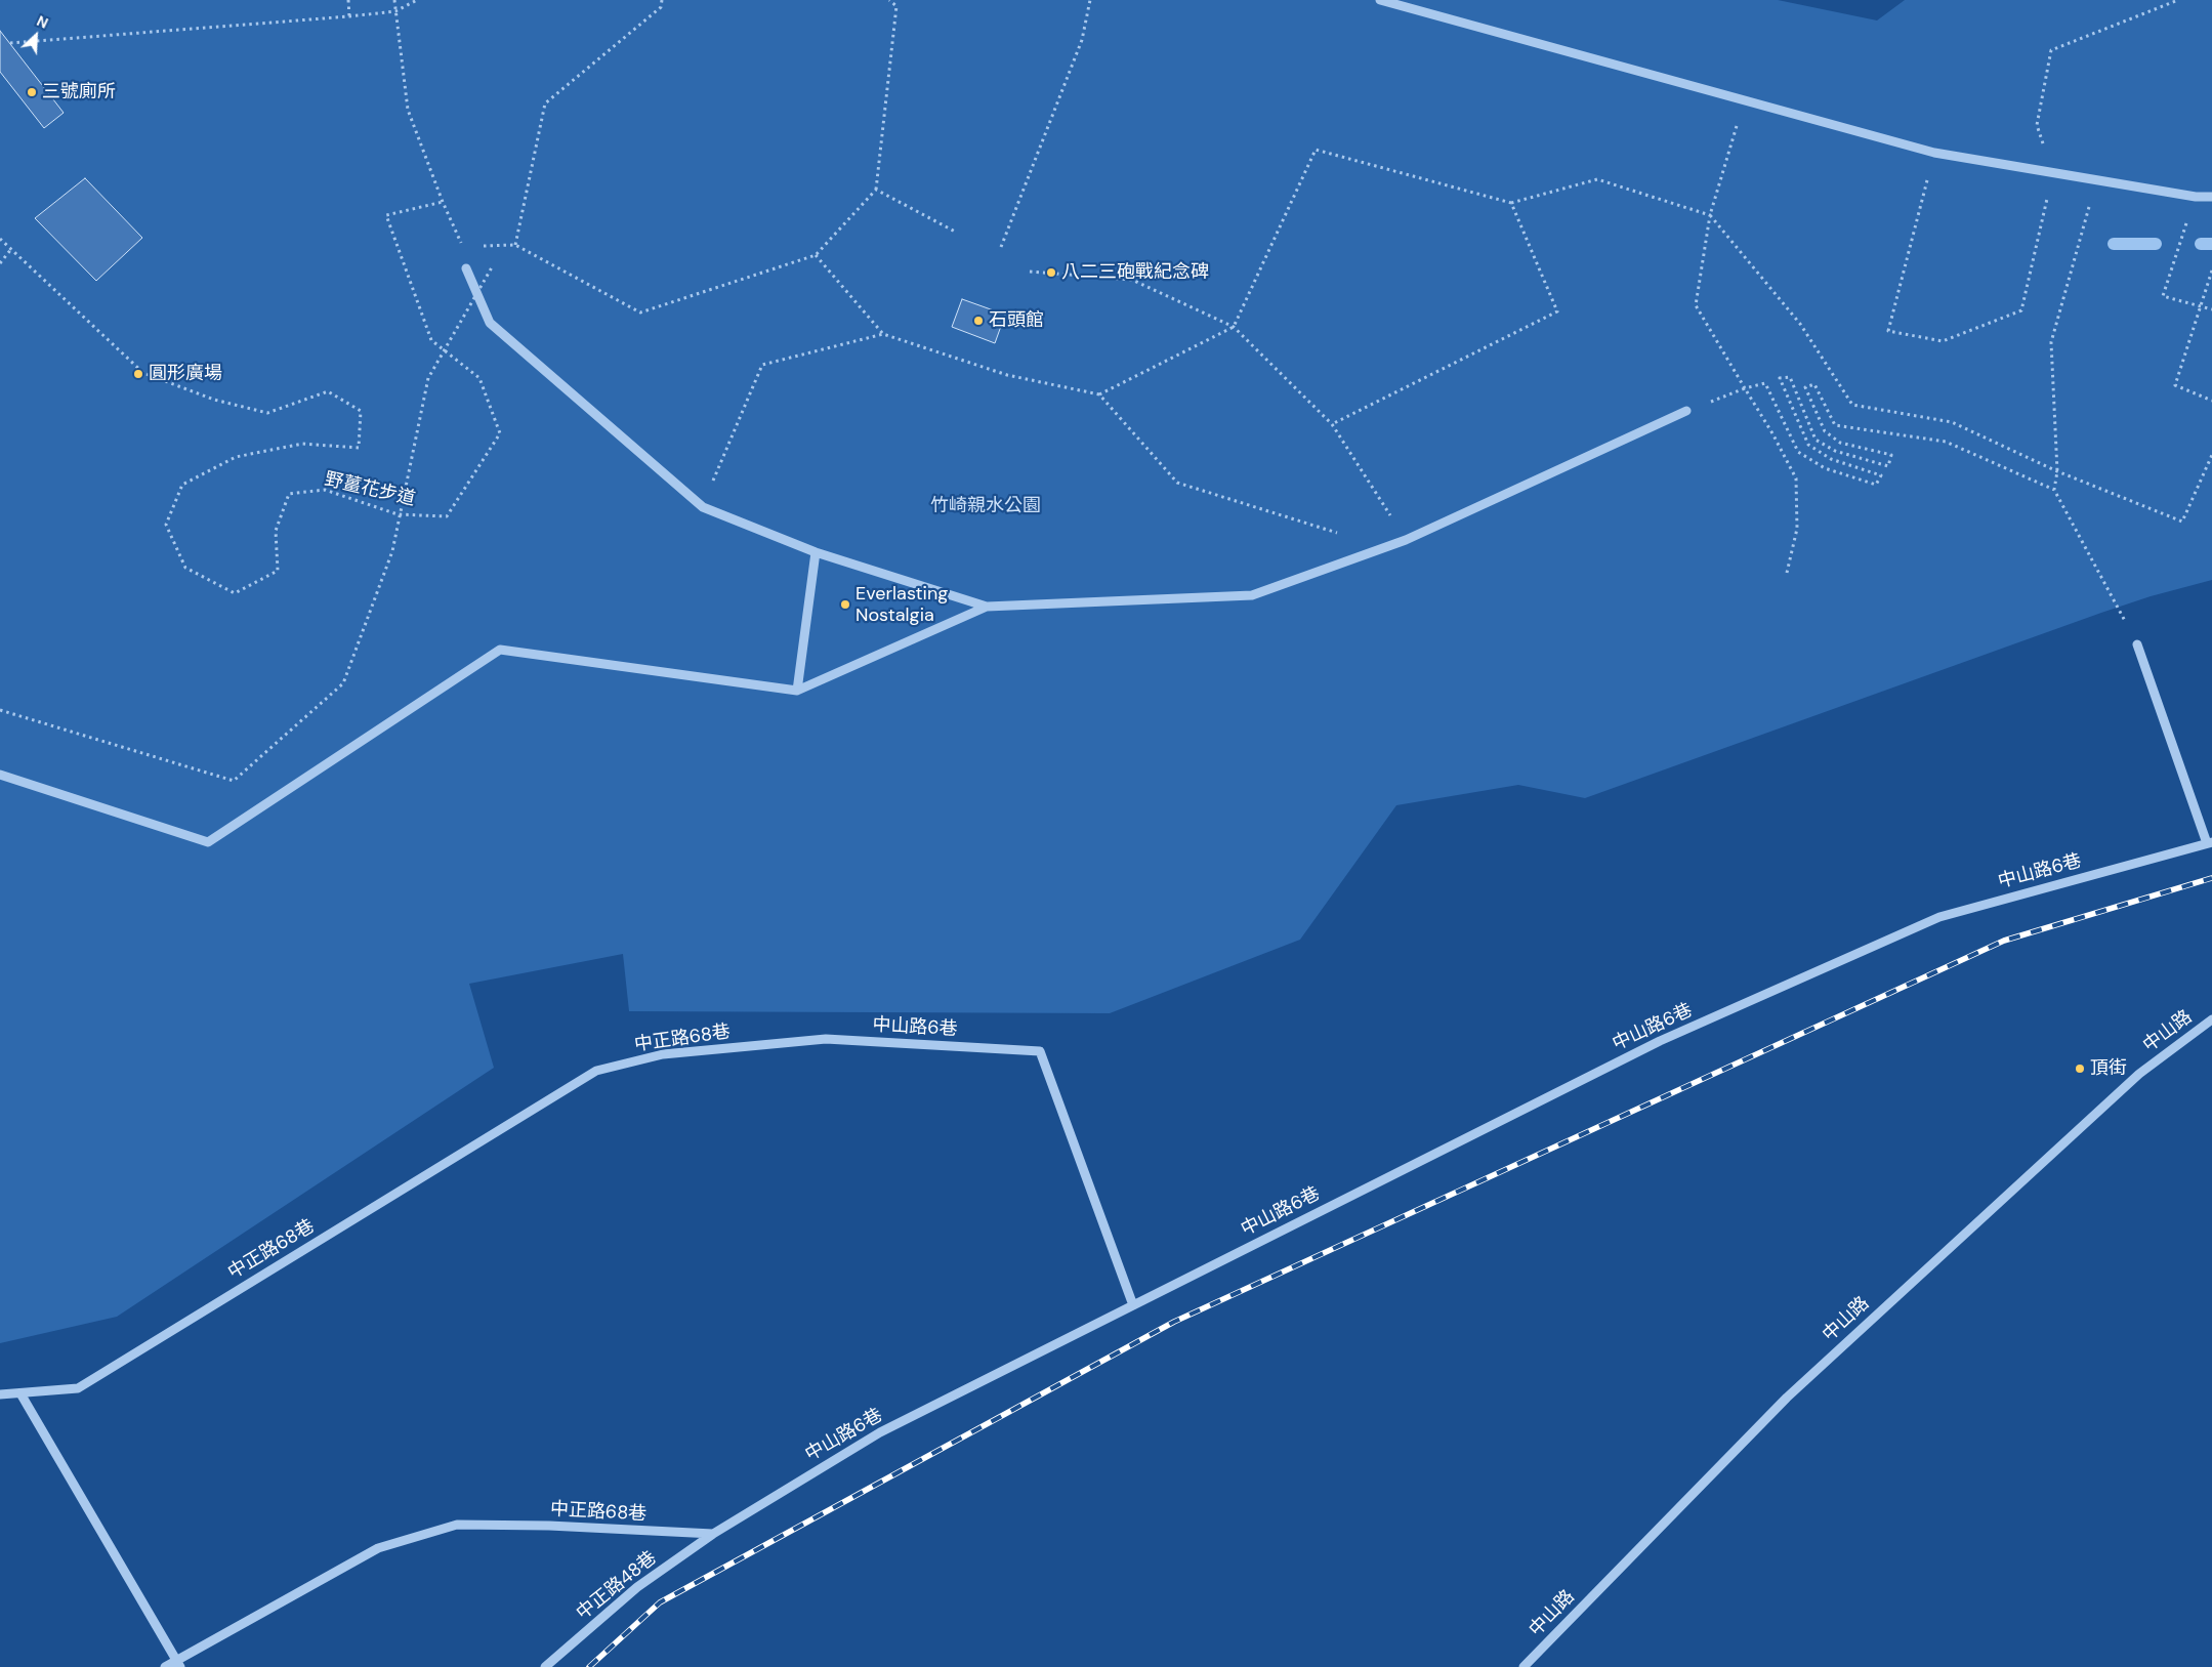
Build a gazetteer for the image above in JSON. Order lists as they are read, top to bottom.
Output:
{
  "streets": {
    "street": [
      "中山路6巷",
      "中山路",
      "中正路68巷",
      "中正路48巷"
    ],
    "path": ["野薑花步道"]
  },
  "crossings": [
    ["中山路6巷", "中正路68巷"],
    ["中山路6巷", "中正路48巷"],
    ["中正路68巷", "中正路48巷"]
  ],
  "parks": ["竹崎親水公園"],
  "places": [
    "三號廁所",
    "八二三砲戰紀念碑",
    "石頭館",
    "圓形廣場",
    "Everlasting Nostalgia",
    "頂街"
  ],
  "north": "top right"
}
